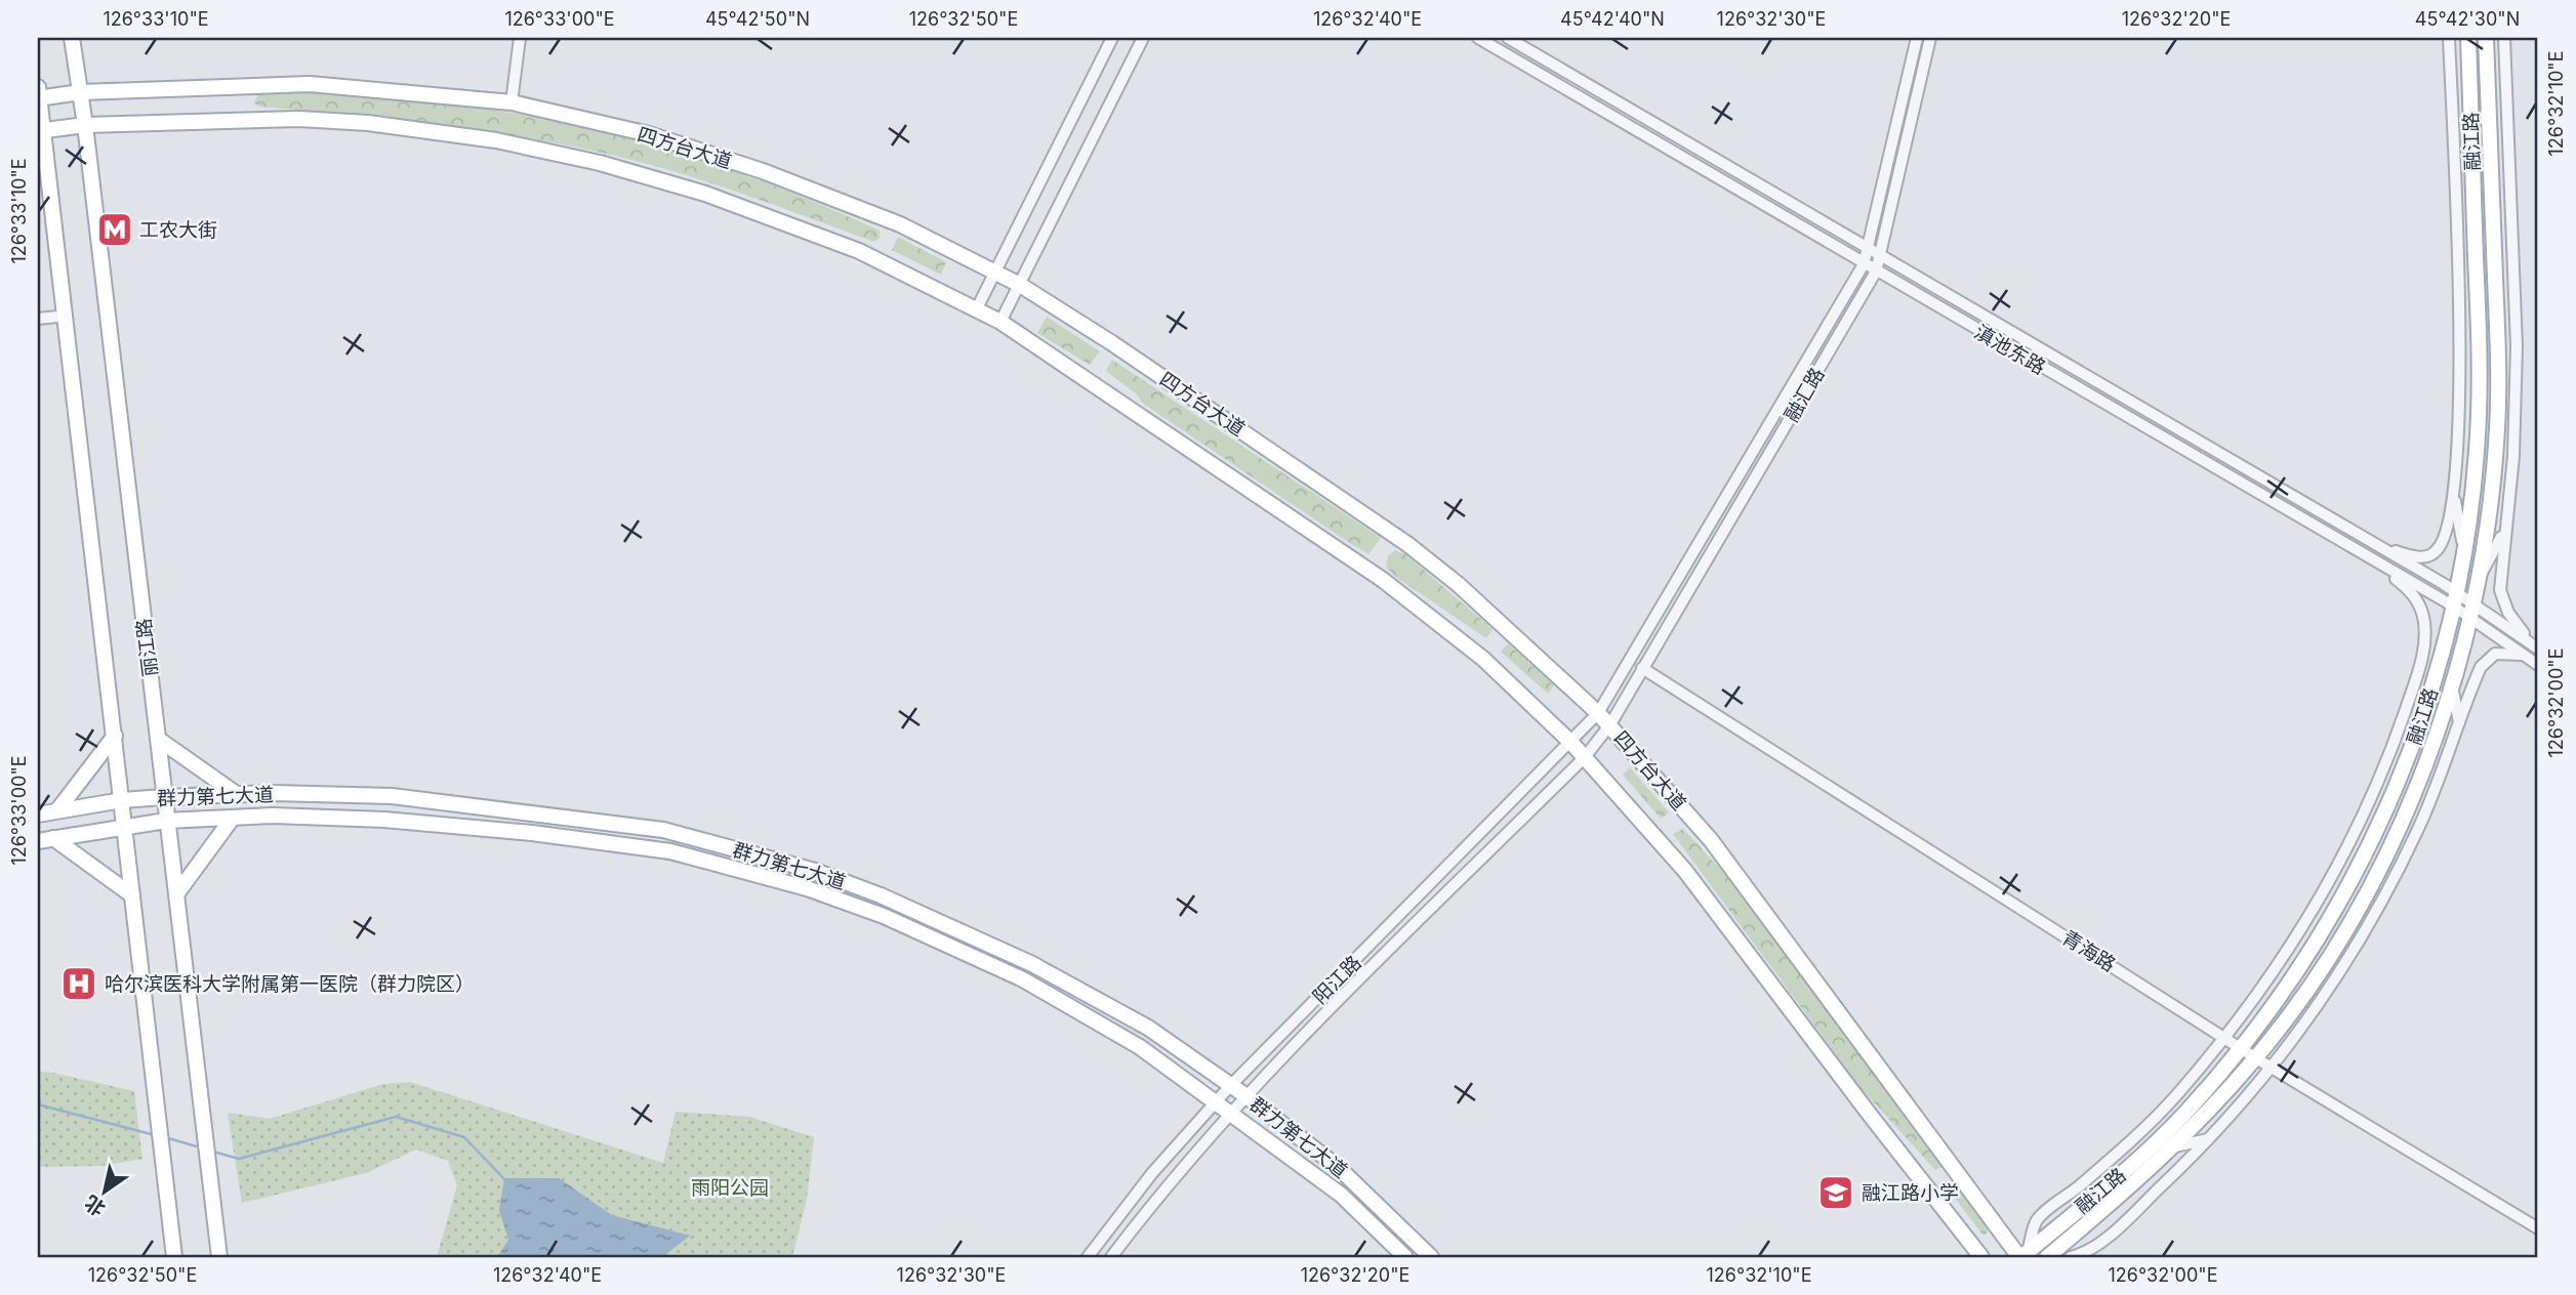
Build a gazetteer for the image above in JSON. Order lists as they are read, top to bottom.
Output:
{
  "streets": {
    "main road": [
      "融江路",
      "四方台大道",
      "丽江路",
      "群力第七大道"
    ],
    "street": [
      "滇池东路",
      "融汇路",
      "青海路",
      "阳江路"
    ]
  },
  "crossings": [
    ["融江路", "四方台大道"],
    ["融江路", "滇池东路"],
    ["融江路", "青海路"],
    ["四方台大道", "融汇路"],
    ["四方台大道", "丽江路"],
    ["四方台大道", "阳江路"],
    ["滇池东路", "融汇路"],
    ["融汇路", "青海路"],
    ["融汇路", "阳江路"],
    ["丽江路", "群力第七大道"],
    ["群力第七大道", "阳江路"]
  ],
  "parks": ["雨阳公园"],
  "places": {
    "metro station": ["工农大街"],
    "hospital": ["哈尔滨医科大学附属第一医院（群力院区）"],
    "school or university": ["融江路小学"]
  },
  "north": "bottom left",
  "coordinates": [
    "126°33'10\"E",
    "126°33'00\"E",
    "45°42'50\"N",
    "126°32'50\"E",
    "126°32'40\"E",
    "45°42'40\"N",
    "126°32'30\"E",
    "126°32'20\"E",
    "45°42'30\"N",
    "126°32'10\"E",
    "126°32'00\"E"
  ]
}
